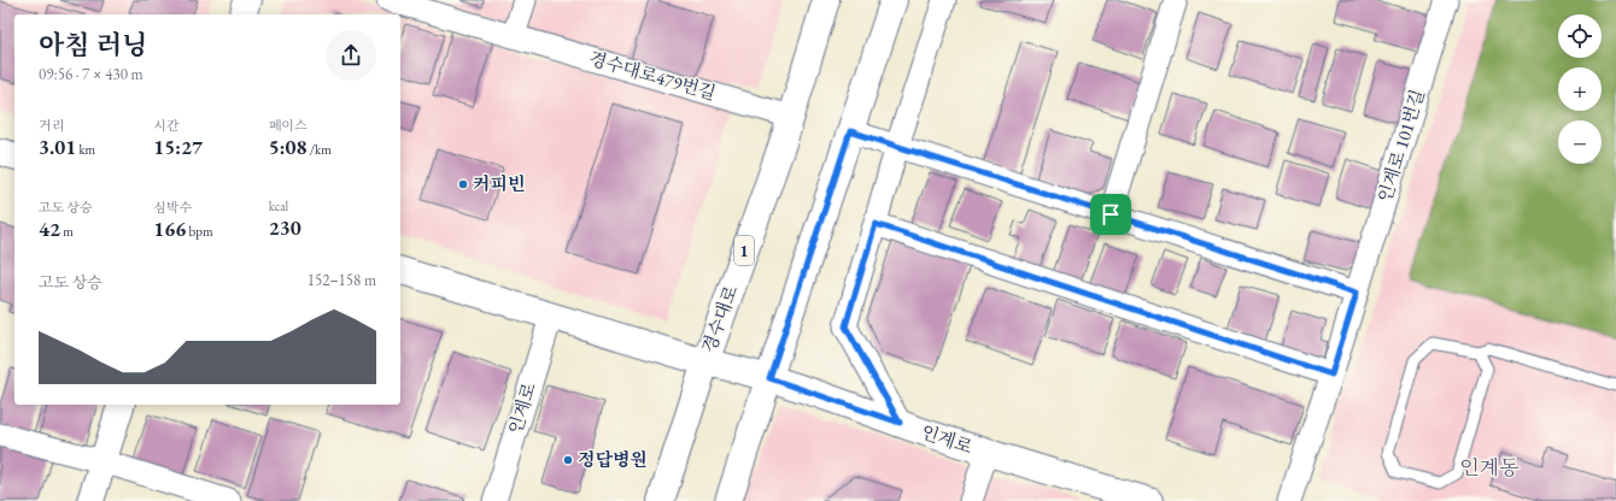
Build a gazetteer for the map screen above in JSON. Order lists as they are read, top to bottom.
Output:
{
  "streets": {
    "main road": ["1", "경수대로", "인계로"],
    "street": ["경수대로479번길", "인계로 101번길"]
  },
  "crossings": [
    ["경수대로479번길", "경수대로"],
    ["경수대로", "인계로"]
  ],
  "districts": ["인계동"],
  "places": ["커피빈", "정답병원"],
  "page": {
    "map_buttons": ["+", "−"],
    "heading": ["아침 러닝", "09:56 · 7 × 430 m"],
    "stats": [
      ["거리", "3.01 km"],
      ["시간", "15:27"],
      ["페이스", "5:08 /km"],
      ["고도 상승", "42 m"],
      ["심박수", "166 bpm"],
      ["kcal", "230"]
    ],
    "chart": ["고도 상승", "152–158 m"]
  }
}
